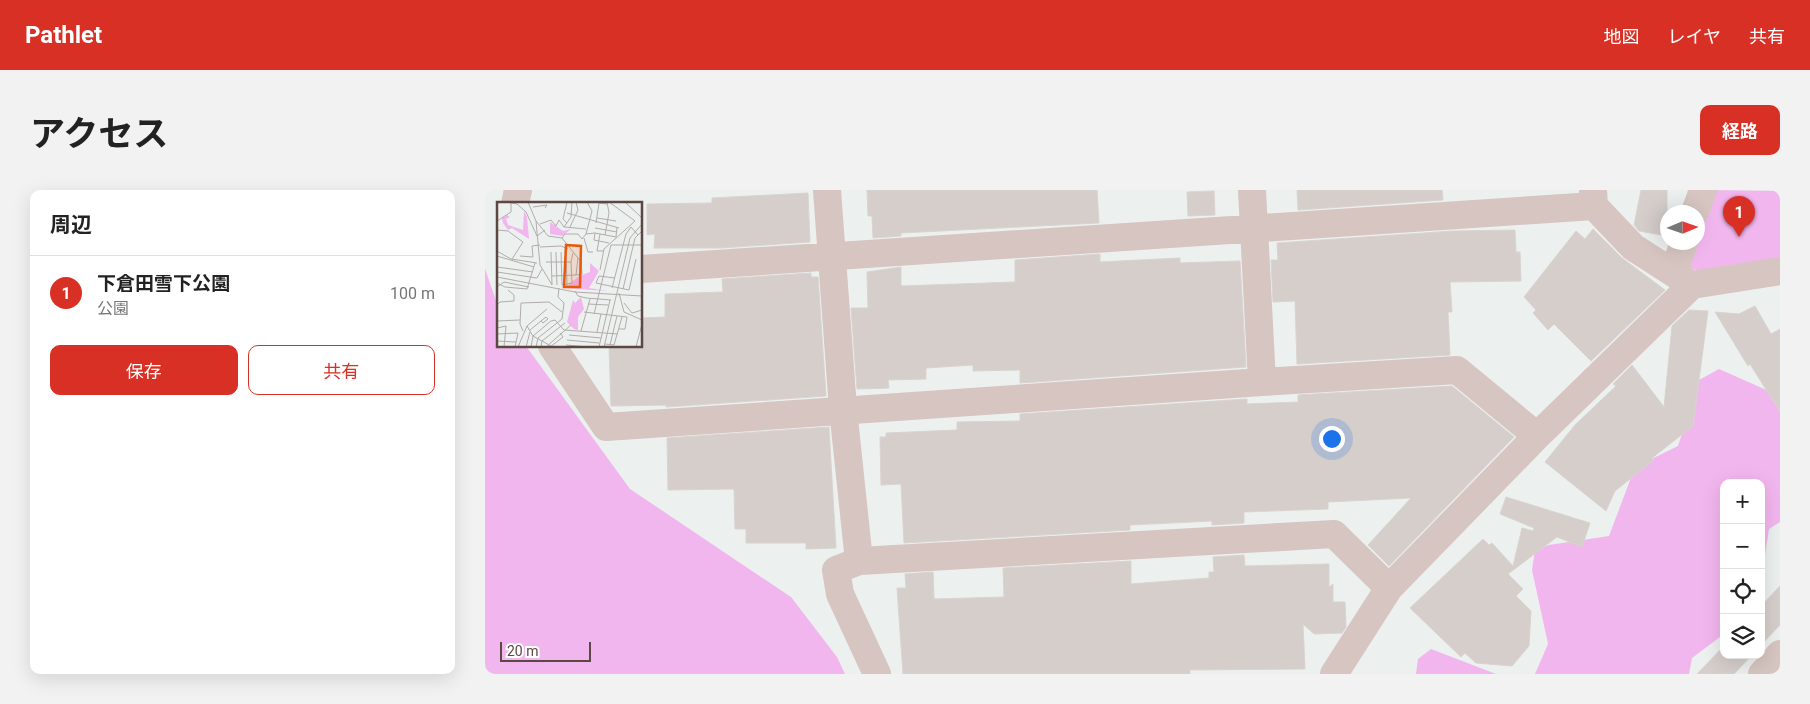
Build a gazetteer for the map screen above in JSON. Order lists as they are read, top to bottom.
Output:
{
  "scale_bar": "20 m",
  "north": "right",
  "page": {
    "header": "Pathlet",
    "nav": ["地図", "レイヤ", "共有"],
    "title": "アクセス",
    "buttons": [
      "経路",
      ["保存", "共有"]
    ],
    "heading": "周辺",
    "pins": "1",
    "list": [
      {
        "mark": "1",
        "name": "下倉田雪下公園",
        "note": "公園",
        "value": "100 m"
      }
    ],
    "map_buttons": ["+", "−"],
    "scale": "20 m"
  }
}
